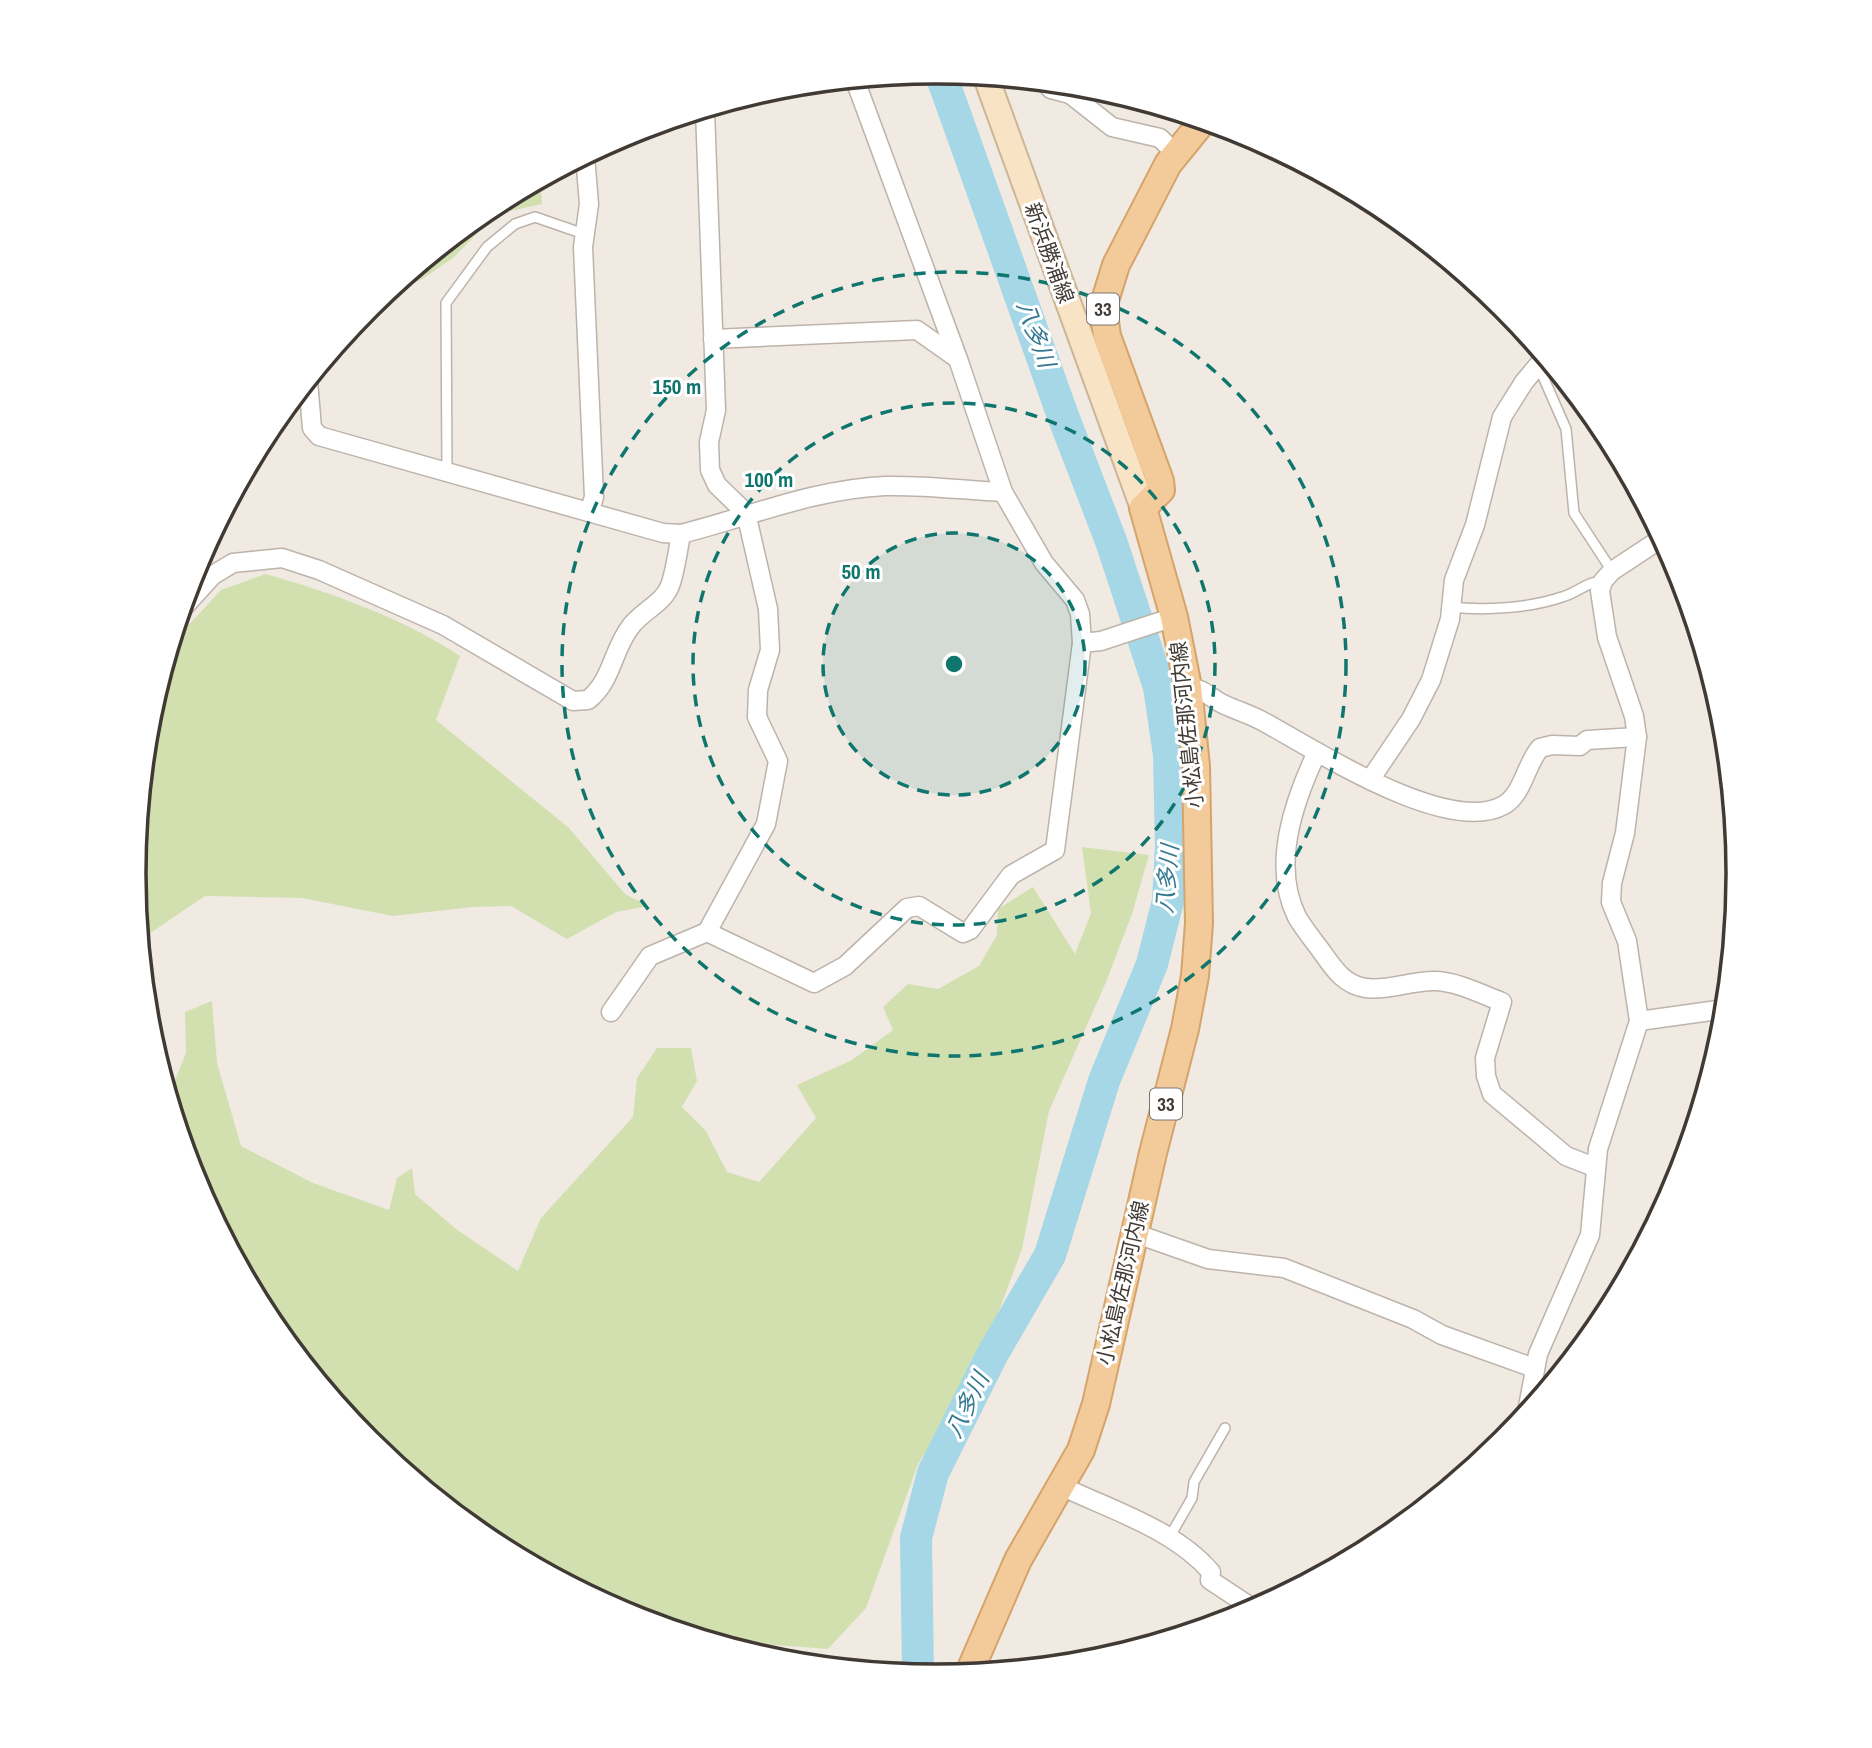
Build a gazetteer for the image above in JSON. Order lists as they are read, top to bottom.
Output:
{
  "streets": {
    "main road": ["新浜勝浦線", "33", "小松島佐那河内線"]
  },
  "crossings": [
    ["新浜勝浦線", "33"],
    ["新浜勝浦線", "小松島佐那河内線"],
    ["33", "小松島佐那河内線"]
  ],
  "water": ["八多川"],
  "rings": ["150 m", "100 m", "50 m"]
}
